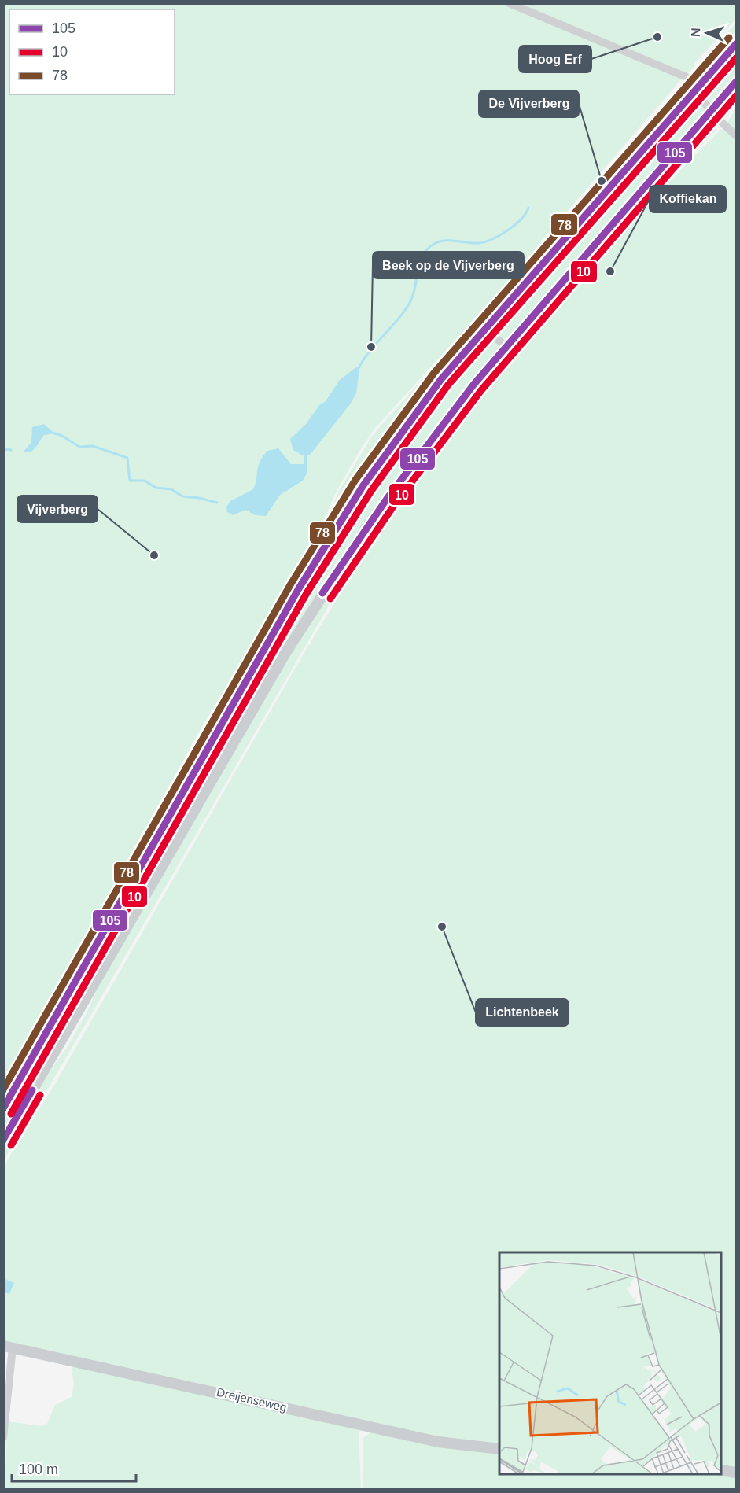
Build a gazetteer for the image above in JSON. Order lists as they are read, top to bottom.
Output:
{
  "streets": {
    "main road": ["Dreijenseweg"]
  },
  "places": [
    "Hoog Erf",
    "De Vijverberg",
    "Koffiekan",
    "Beek op de Vijverberg",
    "Vijverberg",
    "Lichtenbeek"
  ],
  "lines": ["transit line 78", "transit line 105", "transit line 10"],
  "legend": ["105", "10", "78"],
  "scale_bar": "100 m",
  "north": "left"
}
